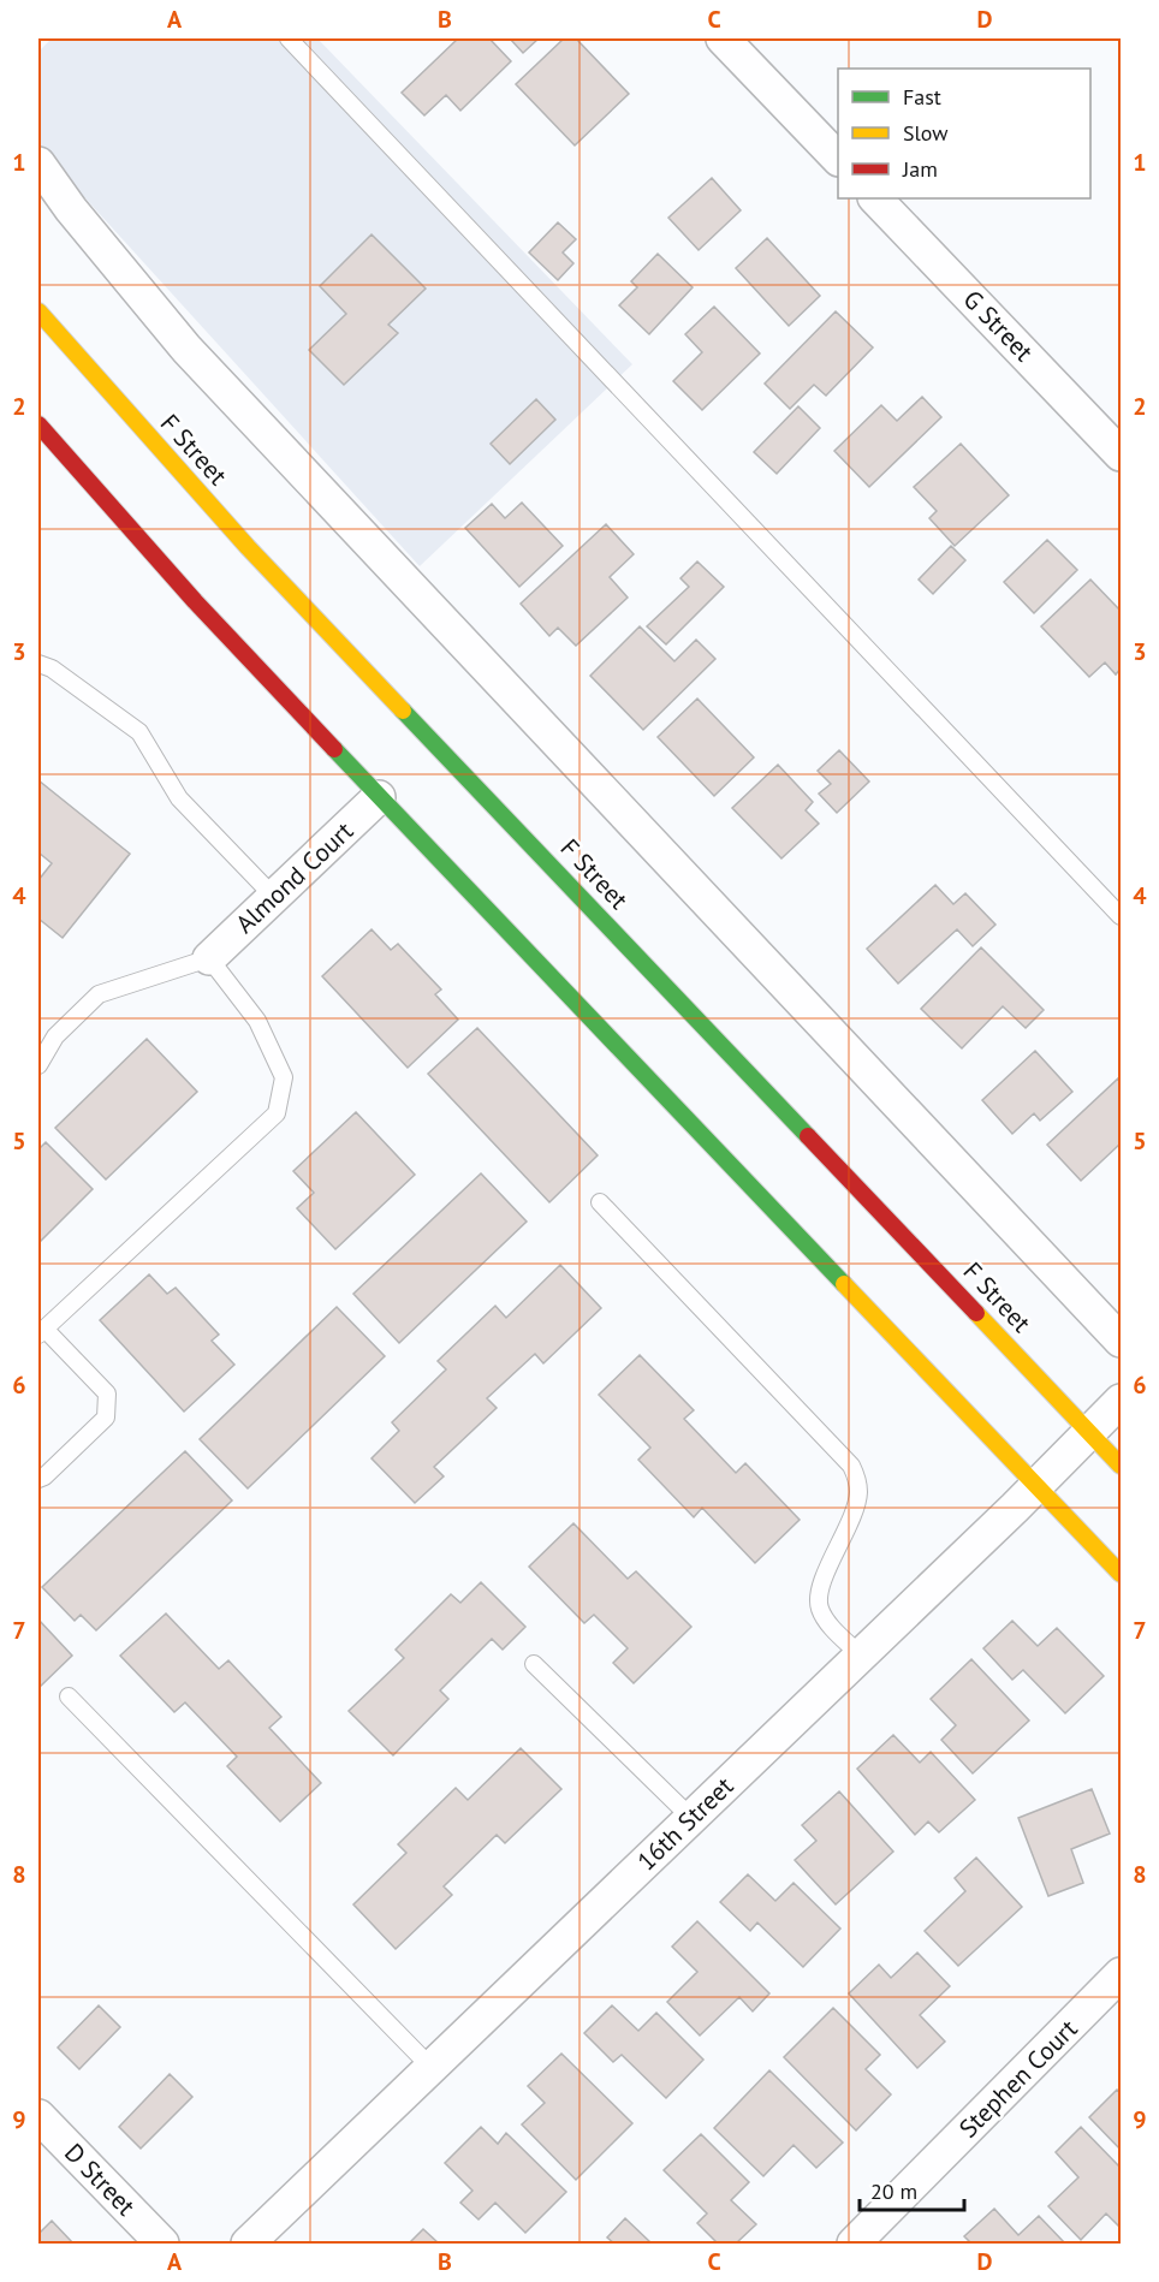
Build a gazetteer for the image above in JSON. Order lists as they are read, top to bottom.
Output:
{
  "streets": {
    "main road": ["F Street"],
    "street": [
      "G Street",
      "Almond Court",
      "16th Street",
      "Stephen Court",
      "D Street"
    ]
  },
  "crossings": [
    ["F Street", "16th Street"]
  ],
  "legend": ["Fast", "Slow", "Jam"],
  "scale_bar": "20 m",
  "grid": {
    "columns": [
      "A",
      "B",
      "C",
      "D"
    ],
    "rows": [
      "1",
      "2",
      "3",
      "4",
      "5",
      "6",
      "7",
      "8",
      "9"
    ]
  }
}
